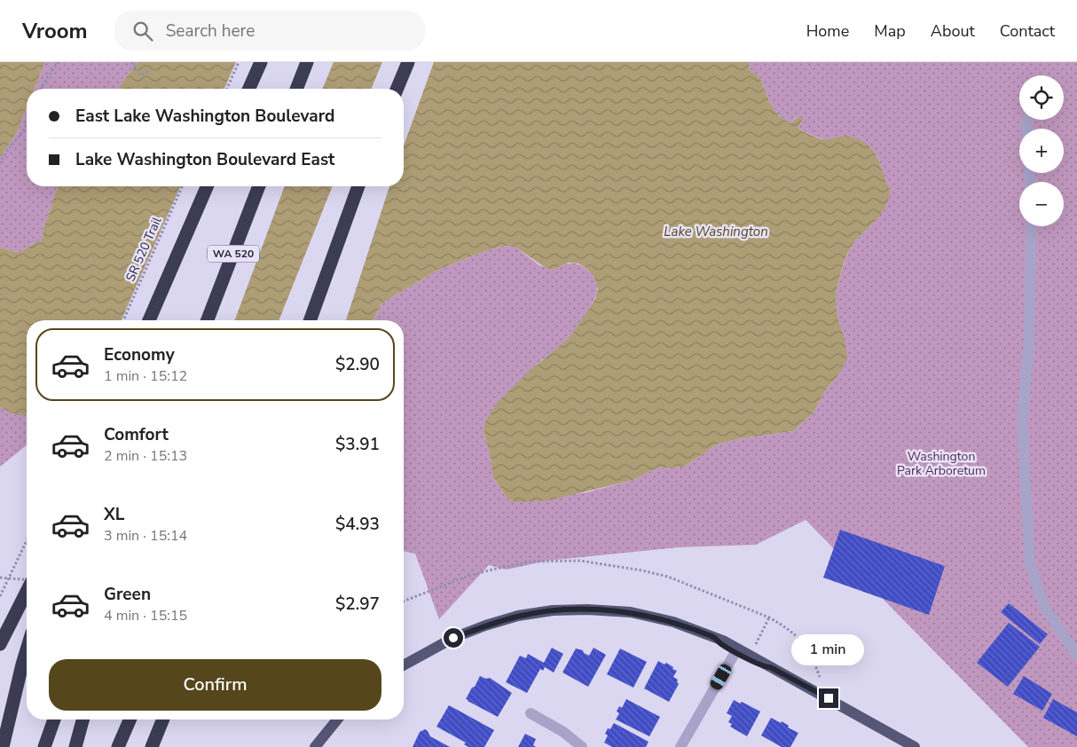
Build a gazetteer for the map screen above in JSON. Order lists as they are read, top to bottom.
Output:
{
  "streets": {
    "highway": ["WA 520"],
    "path": ["SR 520 Trail"]
  },
  "water": ["Lake Washington"],
  "parks": ["Washington Park Arboretum"],
  "page": {
    "header": "Vroom",
    "search": "Search here",
    "nav": [
      "Home",
      "Map",
      "About",
      "Contact"
    ],
    "map_buttons": ["+", "−"],
    "banner": ["East Lake Washington Boulevard", "Lake Washington Boulevard East"],
    "list": [
      {
        "name": "Economy",
        "note": "1 min · 15:12",
        "value": "$2.90"
      },
      {
        "name": "Comfort",
        "note": "2 min · 15:13",
        "value": "$3.91"
      },
      {
        "name": "XL",
        "note": "3 min · 15:14",
        "value": "$4.93"
      },
      {
        "name": "Green",
        "note": "4 min · 15:15",
        "value": "$2.97"
      }
    ],
    "bubble": "1 min",
    "buttons": "Confirm"
  }
}
